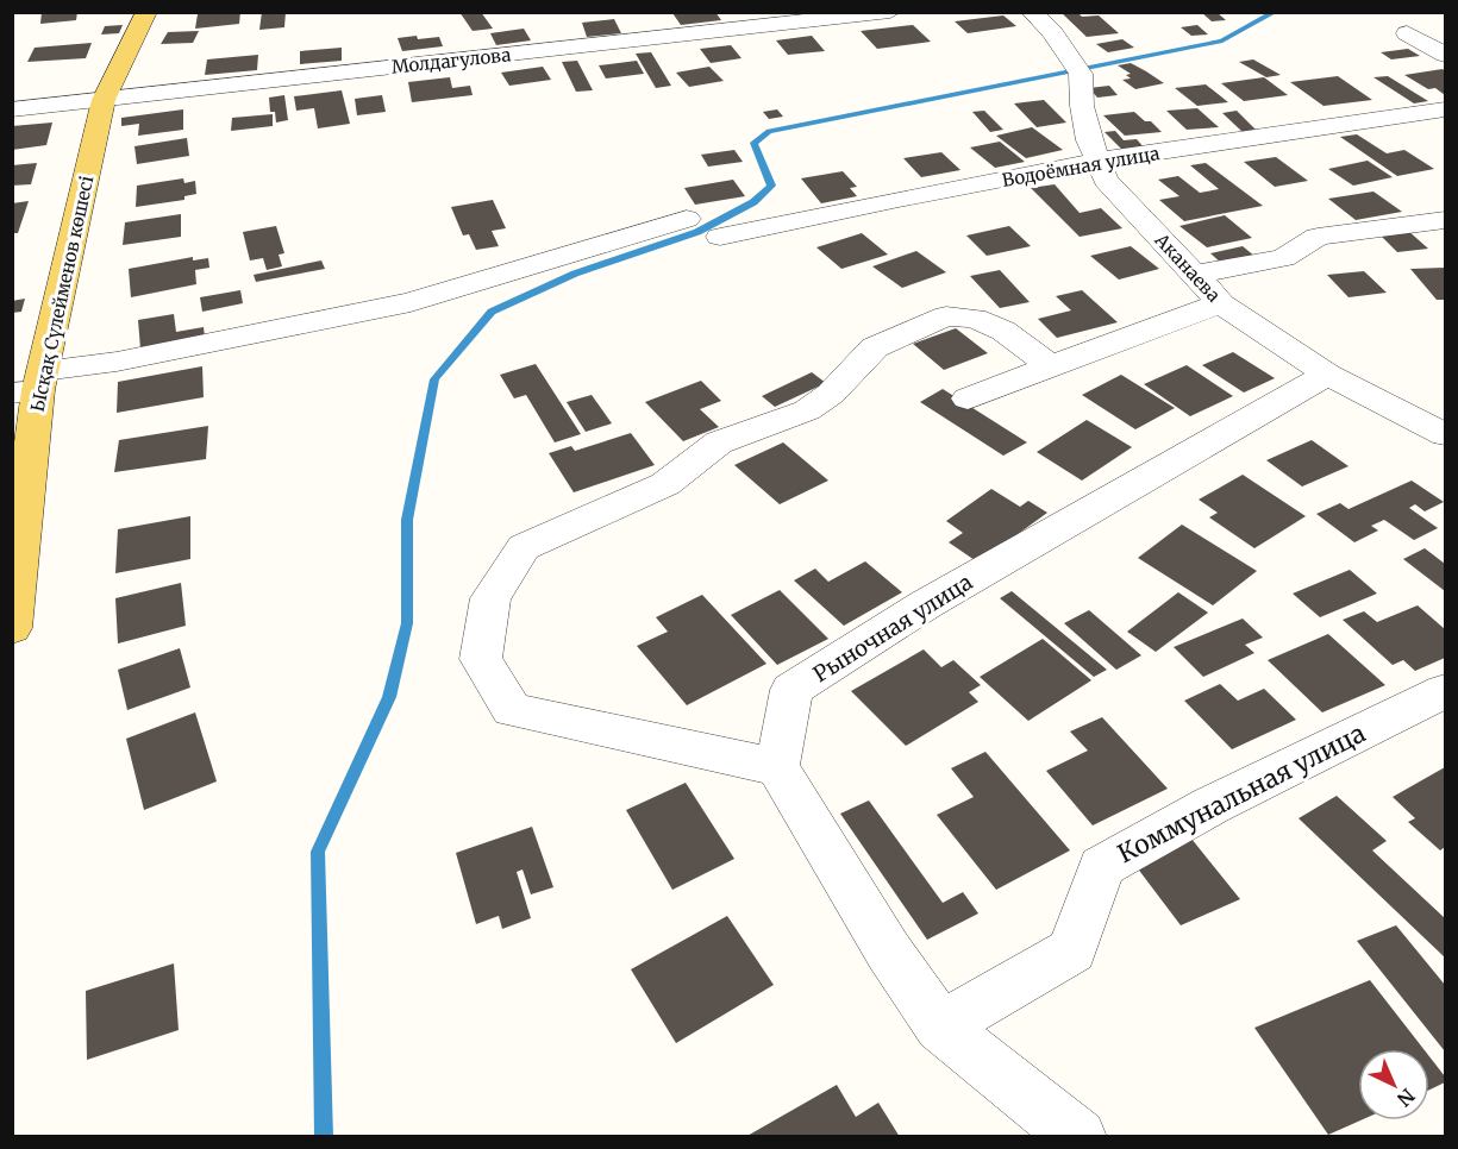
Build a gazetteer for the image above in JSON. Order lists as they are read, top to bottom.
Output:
{
  "streets": {
    "main road": ["Ысқақ Сүлейменов көшесі"],
    "street": [
      "Молдагулова",
      "Водоёмная улица",
      "Аканаева",
      "Рыночная улица",
      "Коммунальная улица"
    ]
  },
  "crossings": [
    ["Молдагулова", "Ысқақ Сүлейменов көшесі"],
    ["Водоёмная улица", "Аканаева"],
    ["Аканаева", "Рыночная улица"]
  ],
  "north": "bottom right"
}
